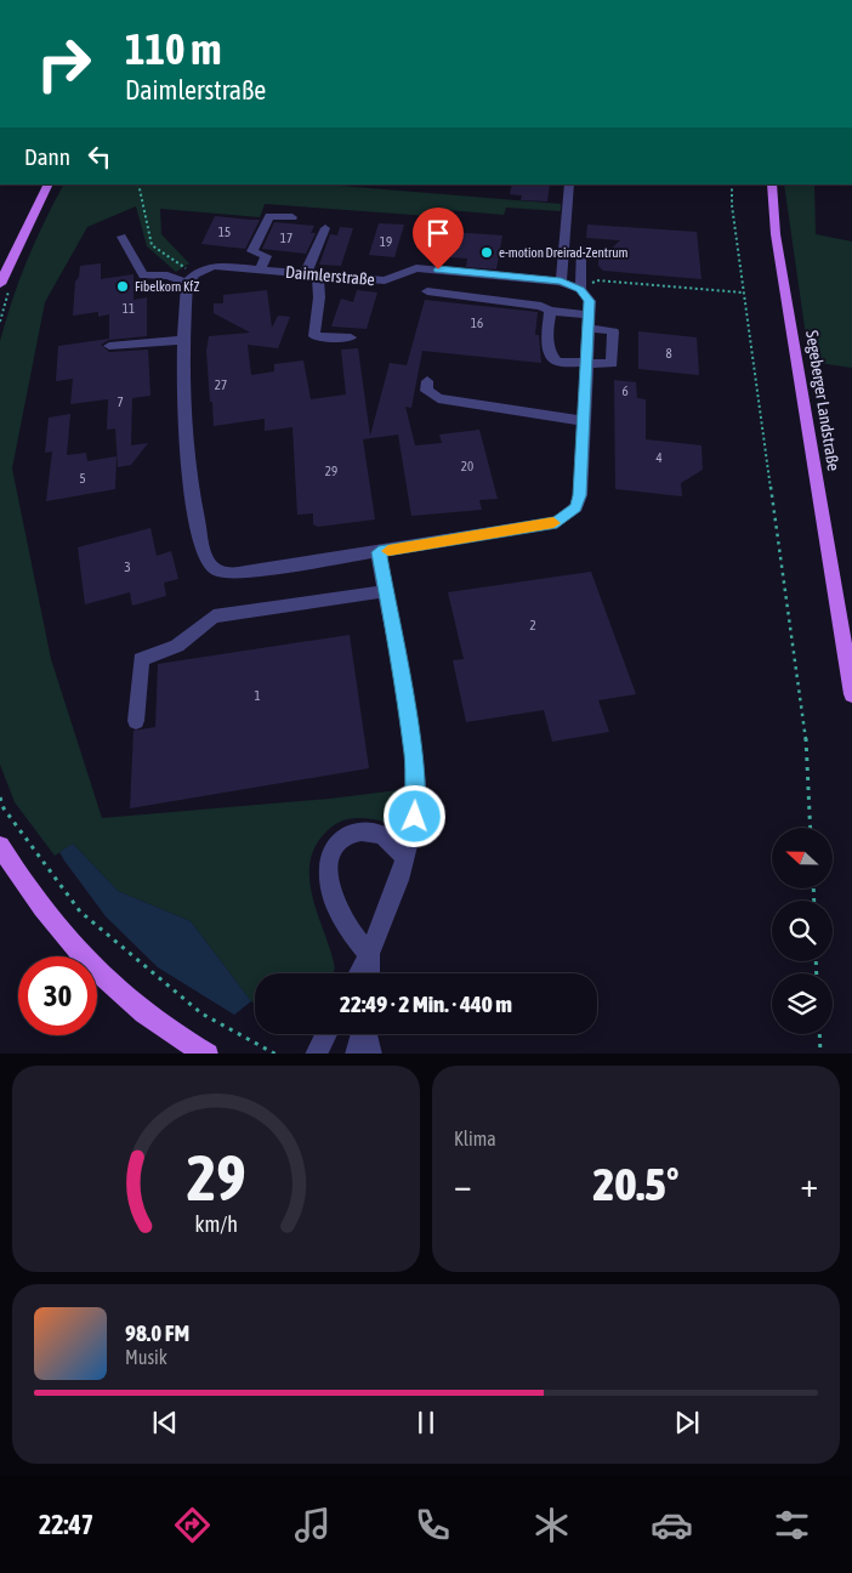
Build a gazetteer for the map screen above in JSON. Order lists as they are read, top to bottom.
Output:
{
  "streets": {
    "main road": ["Segeberger Landstraße"],
    "street": ["Daimlerstraße"]
  },
  "places": ["e-motion Dreirad-Zentrum", "Fibelkorn KfZ"],
  "house_numbers": [
    "15",
    "17",
    "19",
    "11",
    "16",
    "8",
    "27",
    "6",
    "7",
    "4",
    "20",
    "29",
    "5",
    "3",
    "2",
    "1"
  ],
  "north": "left",
  "page": {
    "turn": ["110 m", "Daimlerstraße"],
    "then": "Dann",
    "limit": "30",
    "trip": "22:49 · 2 Min. · 440 m",
    "tile": "Klima",
    "heat": ["−", "20.5°", "+"],
    "song": ["98.0 FM", "Musik"],
    "tabs": "22:47",
    "gauge": ["29", "km/h"]
  }
}
